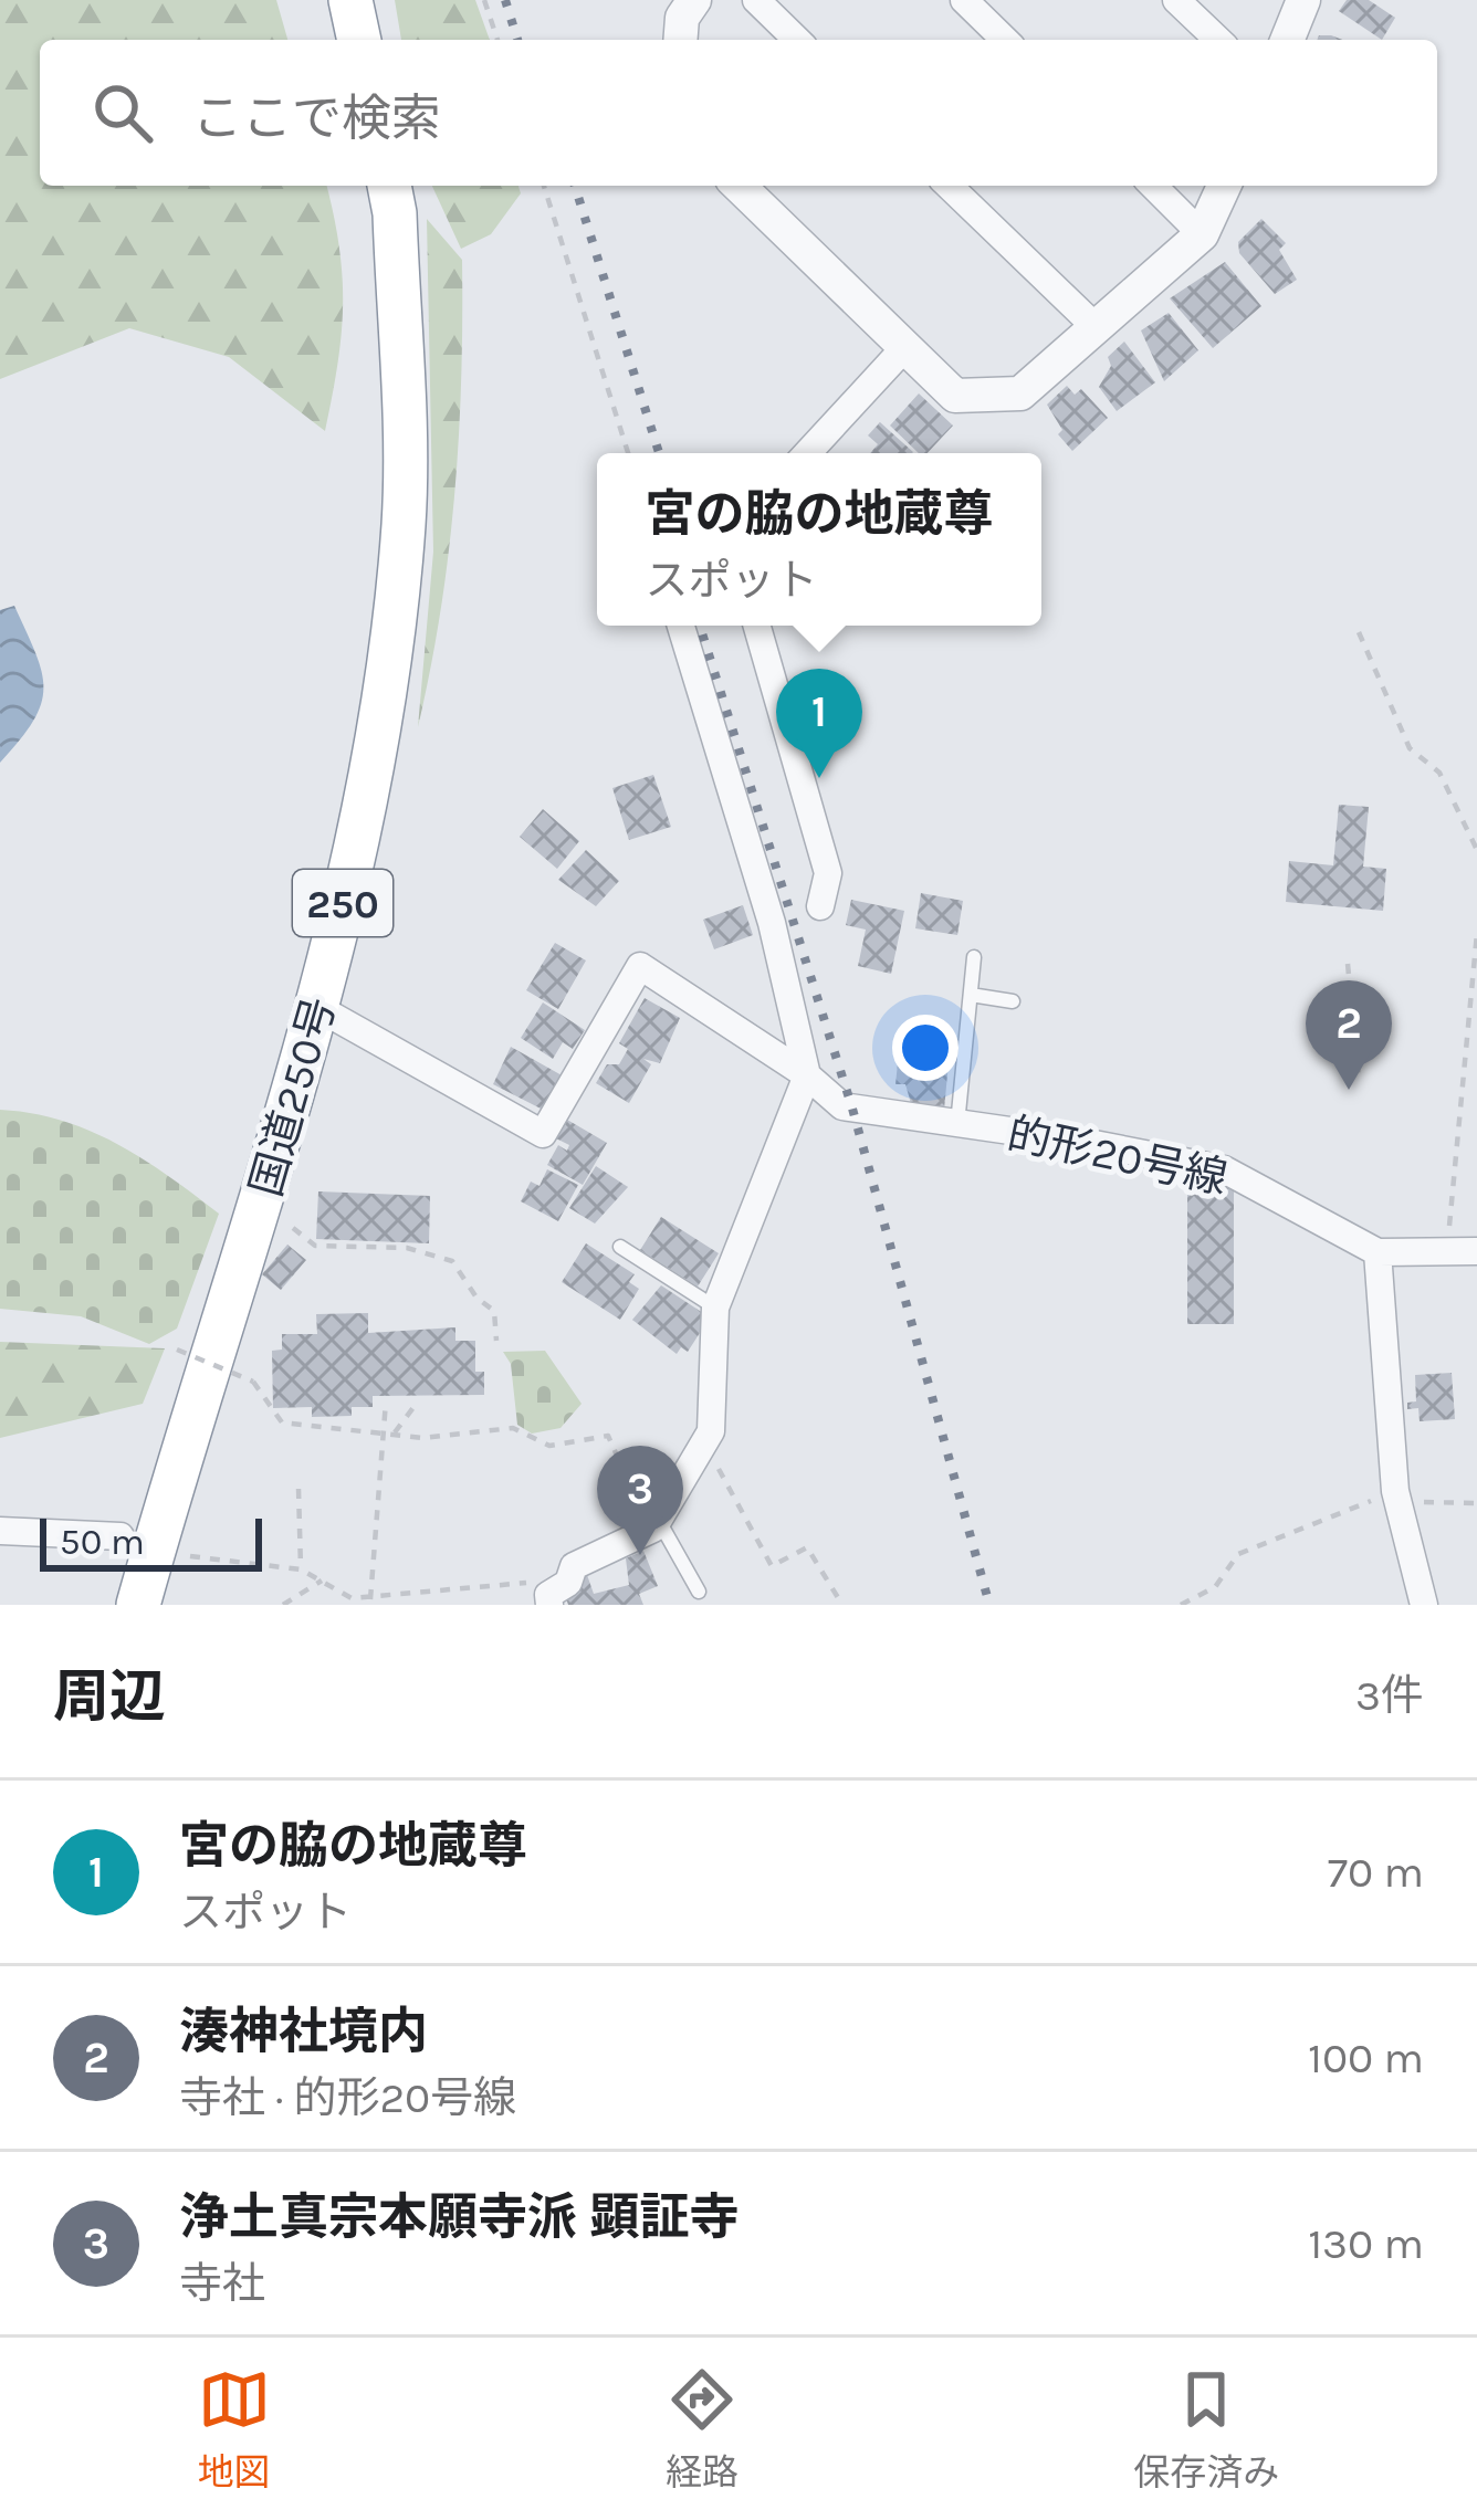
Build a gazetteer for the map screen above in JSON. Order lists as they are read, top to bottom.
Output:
{
  "streets": {
    "highway": ["250", "国道250号"],
    "street": ["的形20号線"]
  },
  "scale_bar": "50 m",
  "page": {
    "search": "ここで検索",
    "popup": ["宮の脇の地蔵尊", "スポット"],
    "pins": ["1", "2", "3"],
    "scale": "50 m",
    "heading": ["周辺", "3件"],
    "list": [
      {
        "mark": "1",
        "name": "宮の脇の地蔵尊",
        "note": "スポット",
        "value": "70 m"
      },
      {
        "mark": "2",
        "name": "湊神社境内",
        "note": "寺社 · 的形20号線",
        "value": "100 m"
      },
      {
        "mark": "3",
        "name": "浄土真宗本願寺派 顕証寺",
        "note": "寺社",
        "value": "130 m"
      }
    ],
    "nav": ["地図", "経路", "保存済み"]
  }
}
